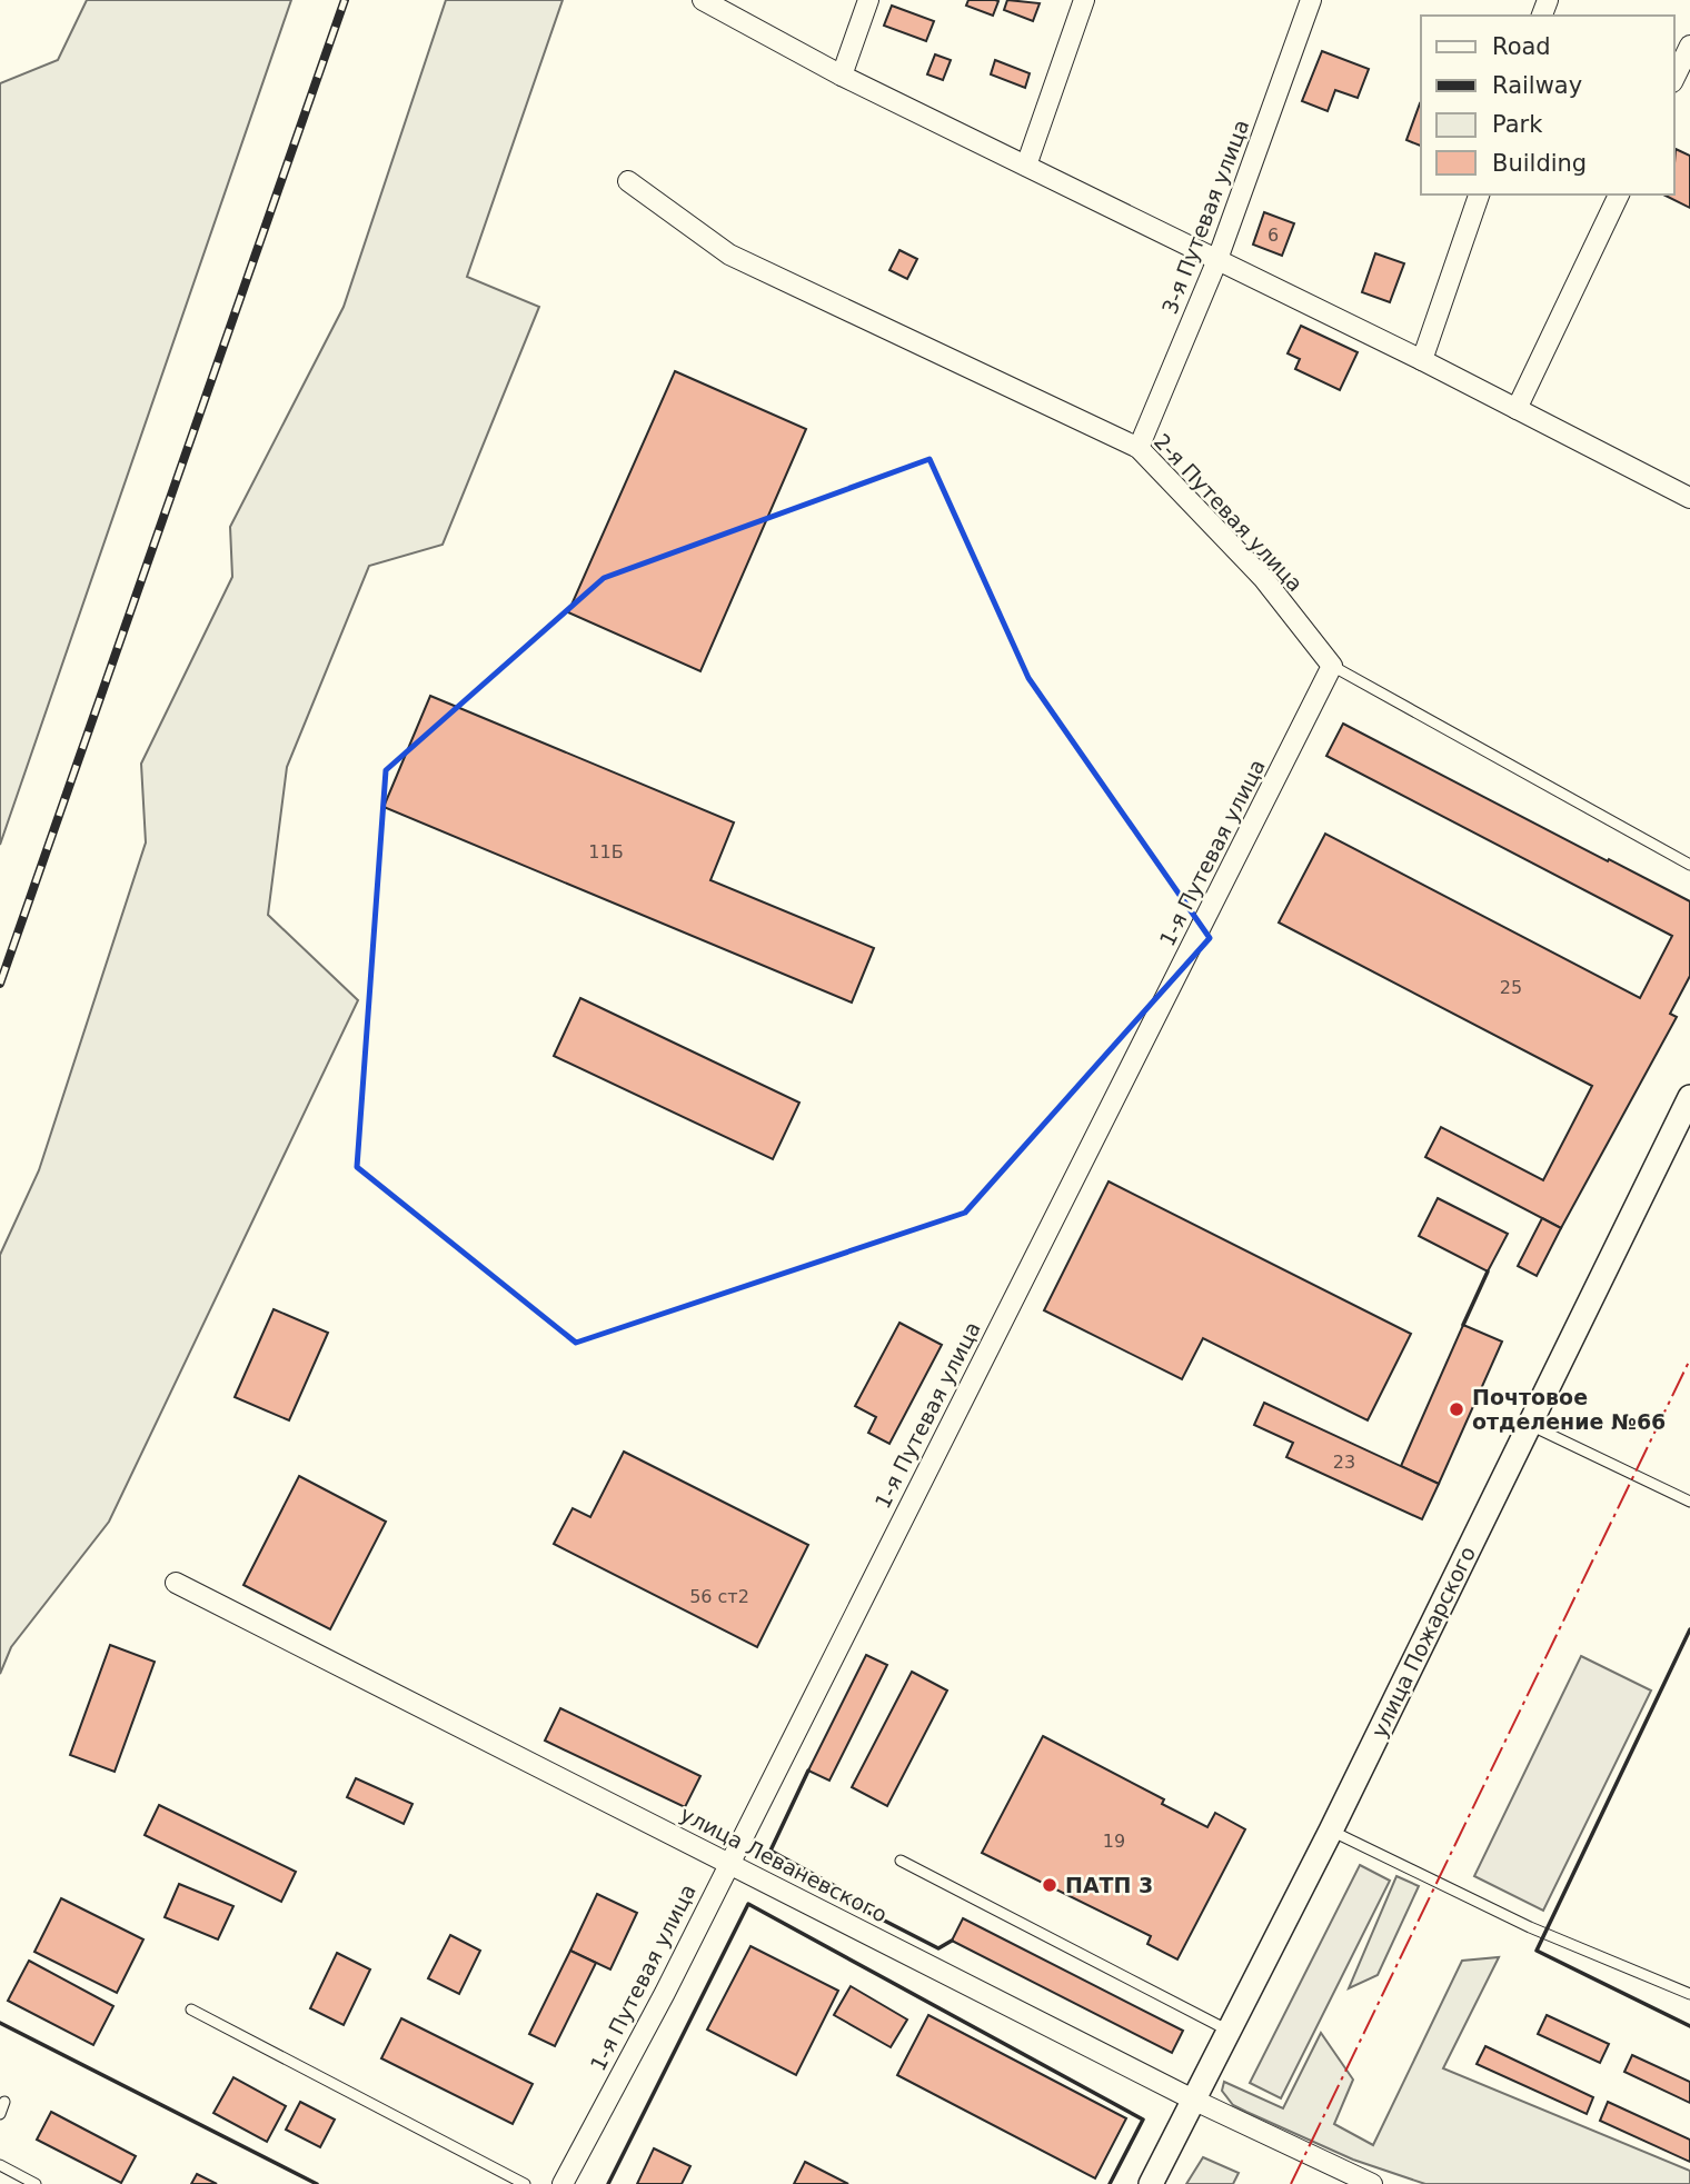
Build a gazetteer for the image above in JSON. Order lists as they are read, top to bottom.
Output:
{
  "streets": {
    "street": [
      "3-я Путевая улица",
      "2-я Путевая улица",
      "1-я Путевая улица",
      "улица Пожарского",
      "улица Леваневского"
    ]
  },
  "crossings": [
    ["3-я Путевая улица", "2-я Путевая улица"],
    ["2-я Путевая улица", "1-я Путевая улица"],
    ["1-я Путевая улица", "улица Леваневского"],
    ["улица Пожарского", "улица Леваневского"]
  ],
  "places": ["Почтовое отделение №66", "ПАТП 3"],
  "house_numbers": [
    "6",
    "11Б",
    "25",
    "23",
    "56 ст2",
    "19"
  ],
  "legend": [
    "Road",
    "Railway",
    "Park",
    "Building"
  ]
}
